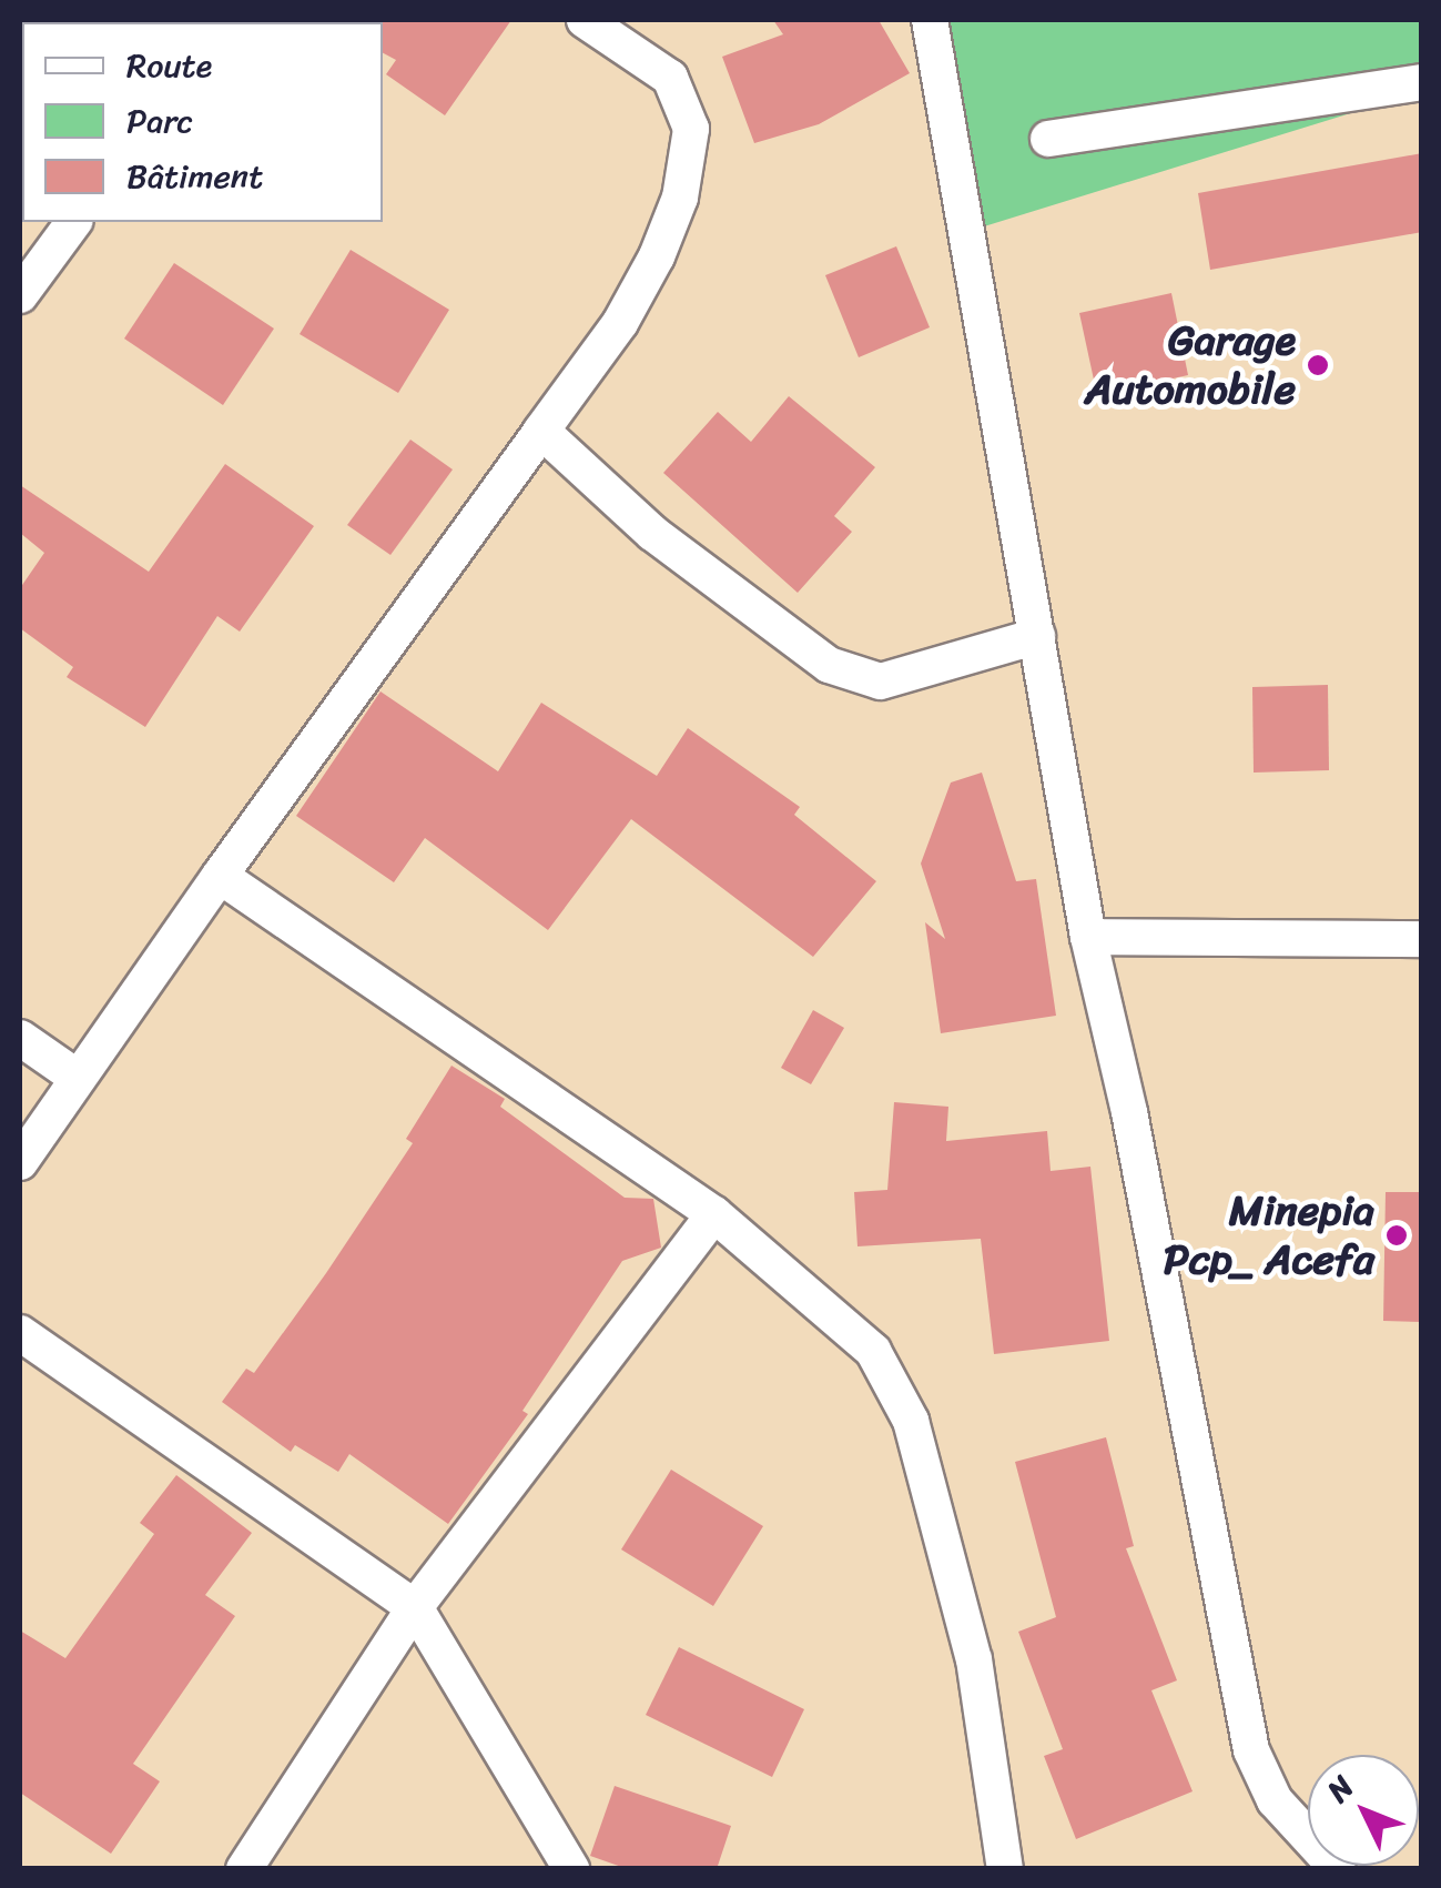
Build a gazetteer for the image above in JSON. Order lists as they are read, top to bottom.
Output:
{
  "places": ["Garage Automobile", "Minepia Pcp_ Acefa"],
  "legend": ["Route", "Parc", "Bâtiment"],
  "north": "top left"
}
